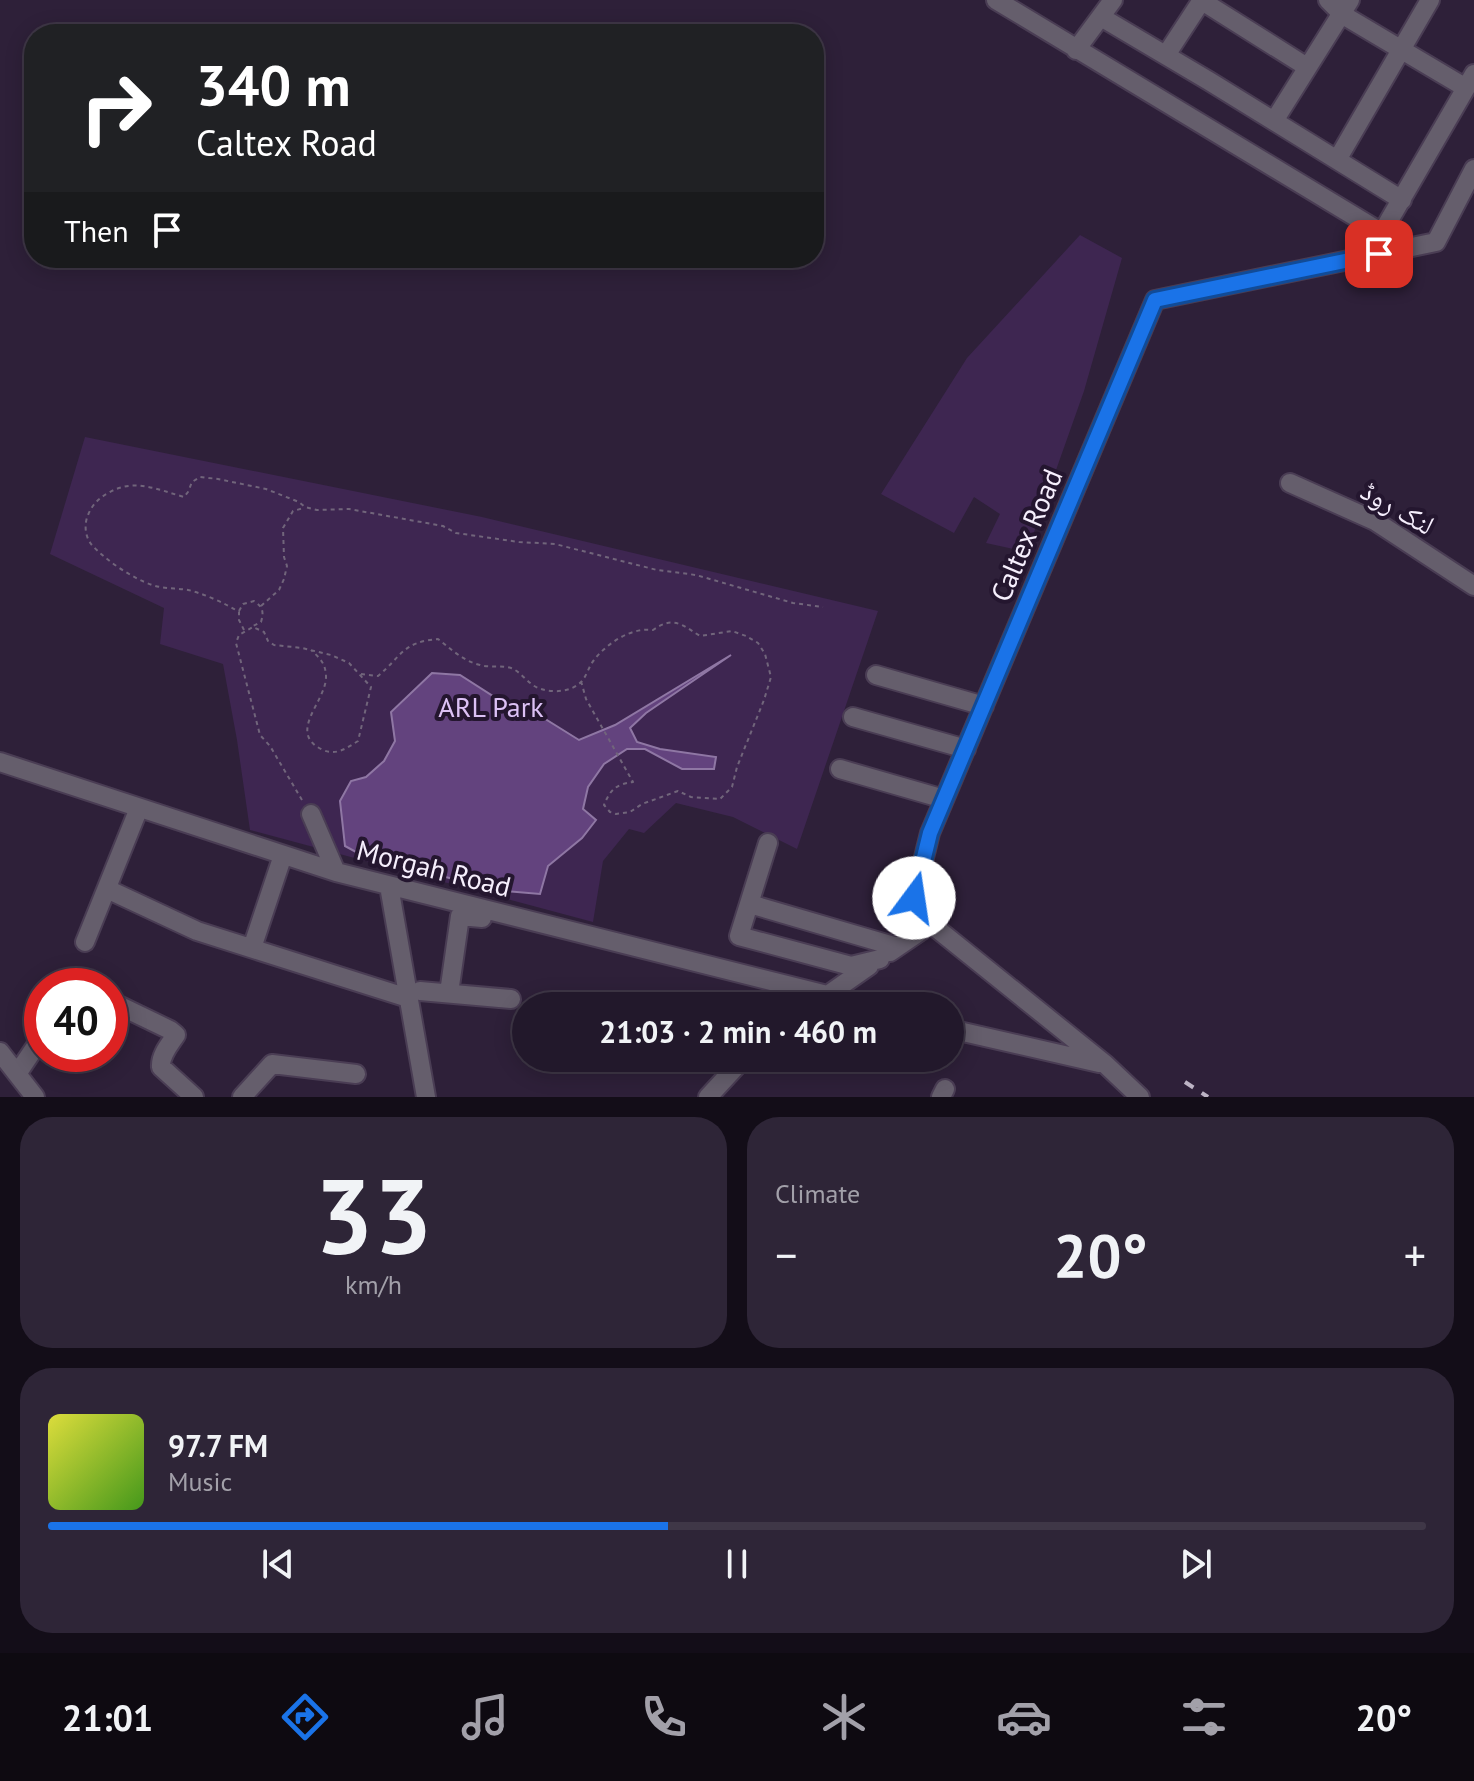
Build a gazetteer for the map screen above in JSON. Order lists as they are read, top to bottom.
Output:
{
  "streets": {
    "street": ["لنک روڈ", "Caltex Road", "Morgah Road"]
  },
  "parks": ["ARL Park"],
  "page": {
    "turn": ["340 m", "Caltex Road"],
    "then": "Then",
    "limit": "40",
    "trip": "21:03 · 2 min · 460 m",
    "tile": [
      ["33", "km/h"],
      "Climate"
    ],
    "heat": ["−", "20°", "+"],
    "song": ["97.7 FM", "Music"],
    "tabs": ["21:01", "20°"]
  }
}
